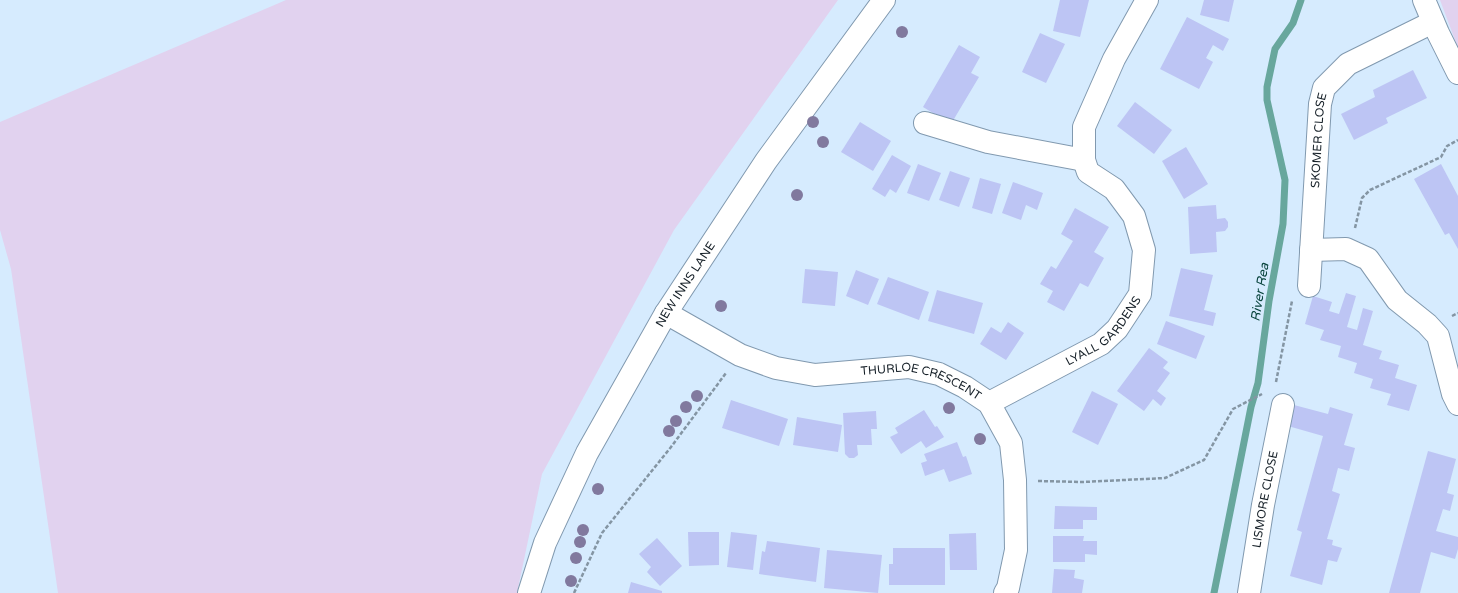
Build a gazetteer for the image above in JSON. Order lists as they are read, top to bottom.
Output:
{
  "streets": {
    "street": [
      "SKOMER CLOSE",
      "NEW INNS LANE",
      "LYALL GARDENS",
      "THURLOE CRESCENT",
      "LISMORE CLOSE"
    ]
  },
  "crossings": [
    ["NEW INNS LANE", "THURLOE CRESCENT"],
    ["LYALL GARDENS", "THURLOE CRESCENT"]
  ],
  "water": ["River Rea"]
}
